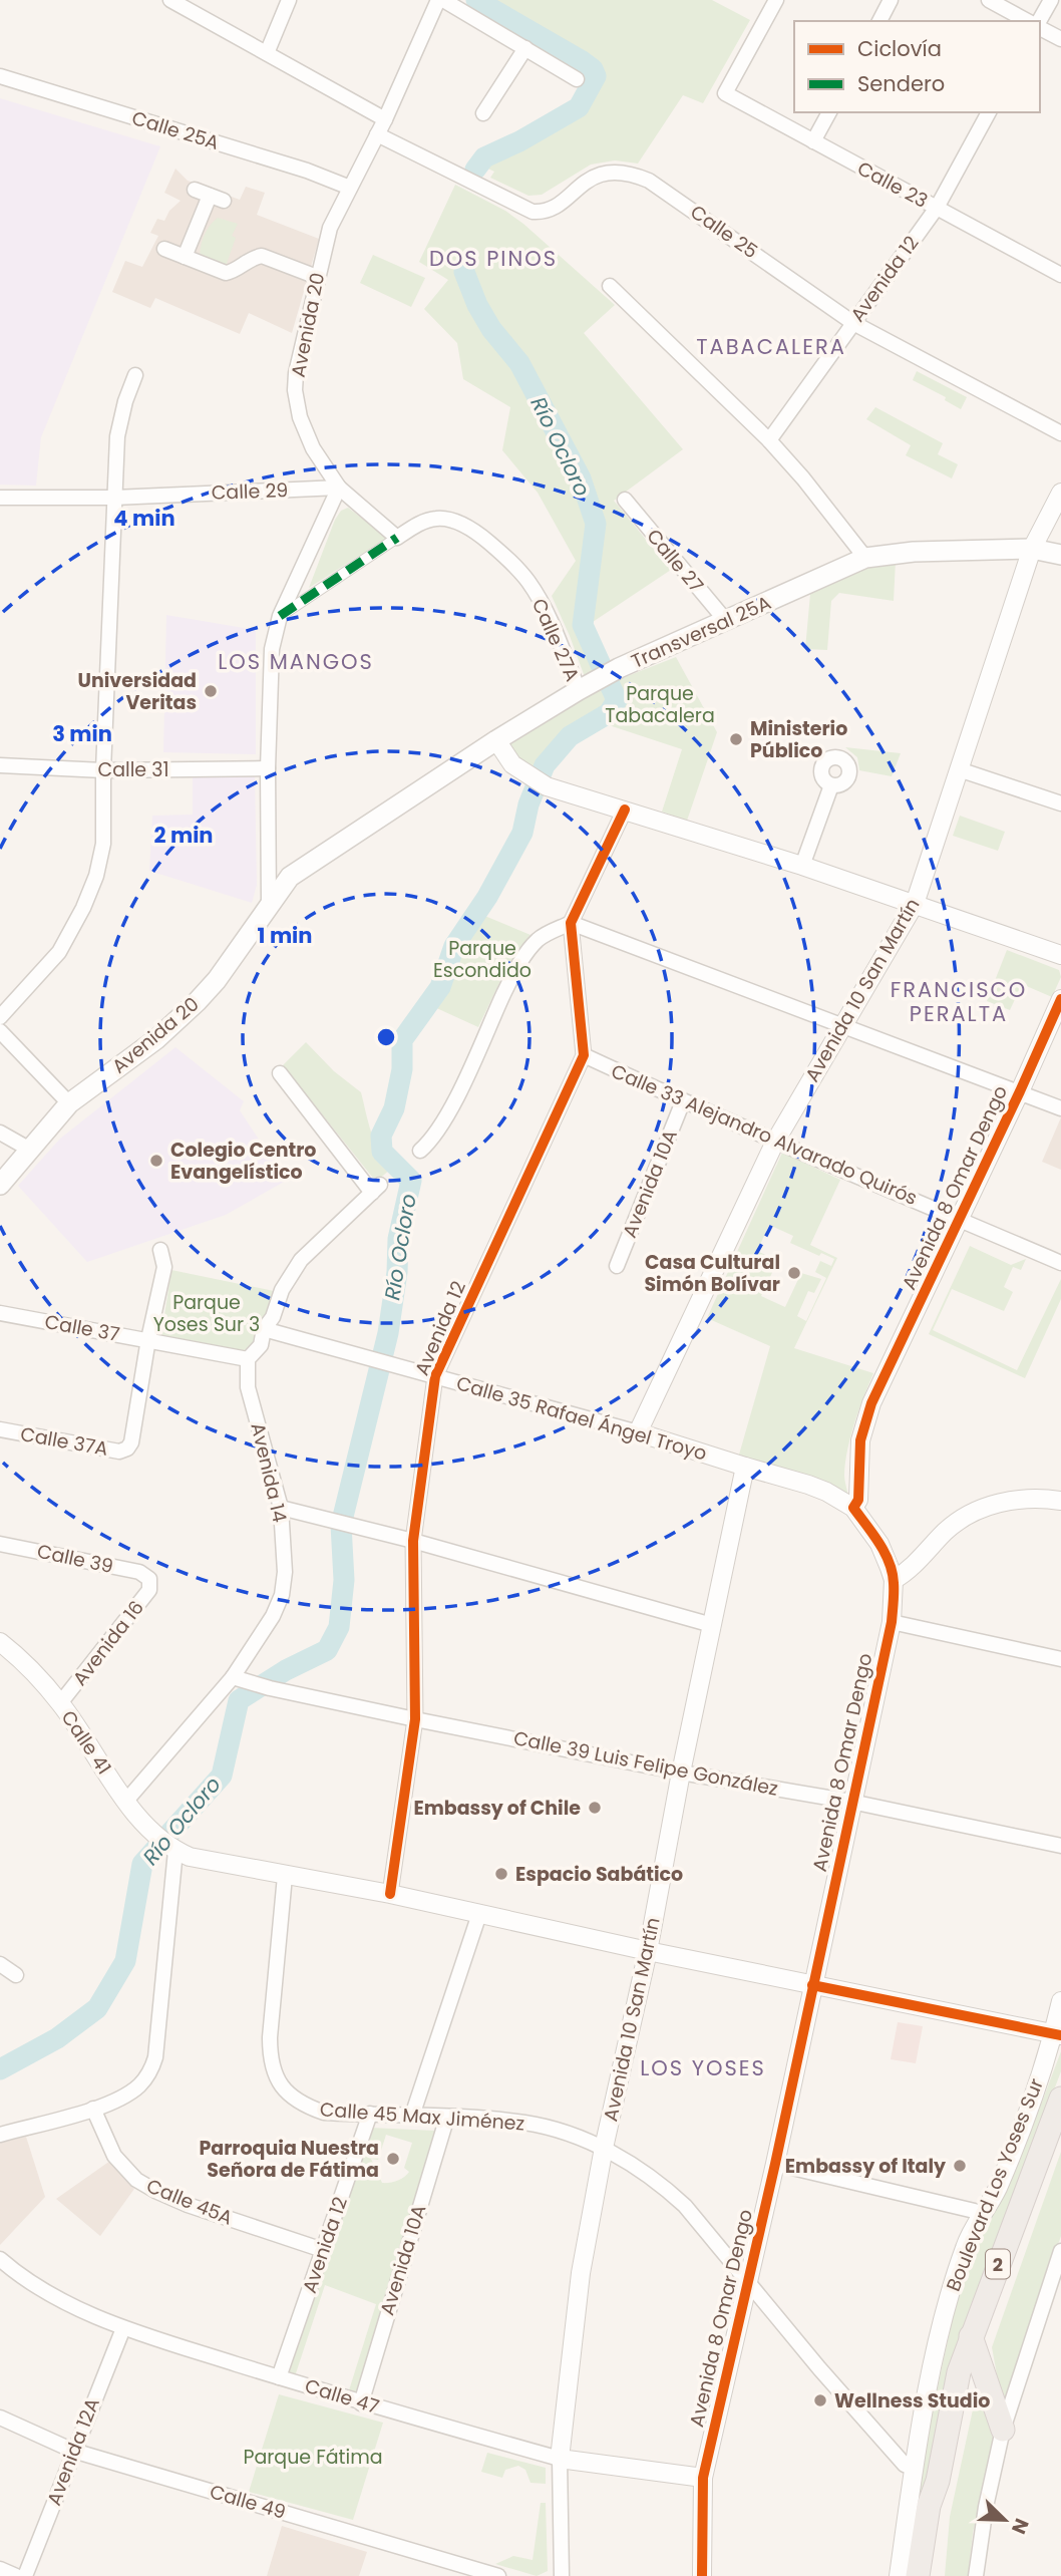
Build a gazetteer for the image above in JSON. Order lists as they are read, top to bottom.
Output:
{
  "streets": {
    "highway": ["2"],
    "main road": ["Avenida 20", "Transversal 25A"],
    "street": [
      "Calle 25A",
      "Calle 23",
      "Calle 25",
      "Avenida 12",
      "Calle 29",
      "Calle 27",
      "Calle 27A",
      "Calle 31",
      "Avenida 10 San Martín",
      "Calle 33 Alejandro Alvarado Quirós",
      "Avenida 10A",
      "Avenida 8 Omar Dengo",
      "Calle 37",
      "Calle 35 Rafael Ángel Troyo",
      "Calle 37A",
      "Avenida 14",
      "Calle 39",
      "Avenida 16",
      "Calle 41",
      "Calle 39 Luis Felipe González",
      "Calle 45 Max Jiménez",
      "Boulevard Los Yoses Sur",
      "Calle 45A",
      "Calle 47",
      "Avenida 12A",
      "Calle 49"
    ]
  },
  "crossings": [
    ["Calle 25A", "Avenida 20"],
    ["Calle 23", "Avenida 12"],
    ["Calle 25", "Avenida 12"],
    ["Calle 25", "Avenida 20"],
    ["Avenida 12", "Calle 33 Alejandro Alvarado Quirós"],
    ["Avenida 12", "Calle 35 Rafael Ángel Troyo"],
    ["Avenida 12", "Calle 39 Luis Felipe González"],
    ["Avenida 12", "Calle 45 Max Jiménez"],
    ["Avenida 12", "Calle 45A"],
    ["Avenida 12", "Calle 47"],
    ["Avenida 20", "Calle 29"],
    ["Avenida 20", "Transversal 25A"],
    ["Calle 27", "Transversal 25A"],
    ["Transversal 25A", "Calle 27A"],
    ["Transversal 25A", "Avenida 10 San Martín"],
    ["Avenida 10 San Martín", "Calle 33 Alejandro Alvarado Quirós"],
    ["Avenida 10 San Martín", "Calle 35 Rafael Ángel Troyo"],
    ["Avenida 10 San Martín", "Calle 39 Luis Felipe González"],
    ["Avenida 10 San Martín", "Calle 45 Max Jiménez"],
    ["Avenida 10 San Martín", "Calle 47"],
    ["Calle 33 Alejandro Alvarado Quirós", "Avenida 10A"],
    ["Calle 33 Alejandro Alvarado Quirós", "Avenida 8 Omar Dengo"],
    ["Avenida 10A", "Calle 45 Max Jiménez"],
    ["Avenida 10A", "Calle 47"],
    ["Avenida 8 Omar Dengo", "Calle 35 Rafael Ángel Troyo"],
    ["Avenida 8 Omar Dengo", "Calle 39 Luis Felipe González"],
    ["Avenida 8 Omar Dengo", "Calle 45 Max Jiménez"],
    ["Avenida 8 Omar Dengo", "Calle 47"],
    ["Calle 37", "Calle 37A"],
    ["Calle 37", "Avenida 14"],
    ["Avenida 14", "Calle 41"],
    ["Avenida 14", "Calle 39 Luis Felipe González"],
    ["Calle 39", "Avenida 16"],
    ["Avenida 16", "Calle 41"],
    ["Calle 45 Max Jiménez", "Boulevard Los Yoses Sur"],
    ["Calle 47", "Avenida 12A"],
    ["Avenida 12A", "Calle 49"]
  ],
  "districts": [
    "DOS PINOS",
    "TABACALERA",
    "LOS MANGOS",
    "FRANCISCO PERALTA",
    "LOS YOSES"
  ],
  "water": ["Río Ocloro"],
  "parks": [
    "Parque Tabacalera",
    "Parque Escondido",
    "Parque Yoses Sur 3",
    "Parque Fátima"
  ],
  "places": [
    "Universidad Veritas",
    "Ministerio Público",
    "Colegio Centro Evangelístico",
    "Casa Cultural Simón Bolívar",
    "Embassy of Chile",
    "Espacio Sabático",
    "Parroquia Nuestra Señora de Fátima",
    "Embassy of Italy",
    "Wellness Studio"
  ],
  "legend": ["Ciclovía", "Sendero"],
  "north": "bottom right",
  "rings": [
    "4 min",
    "3 min",
    "2 min",
    "1 min"
  ]
}
